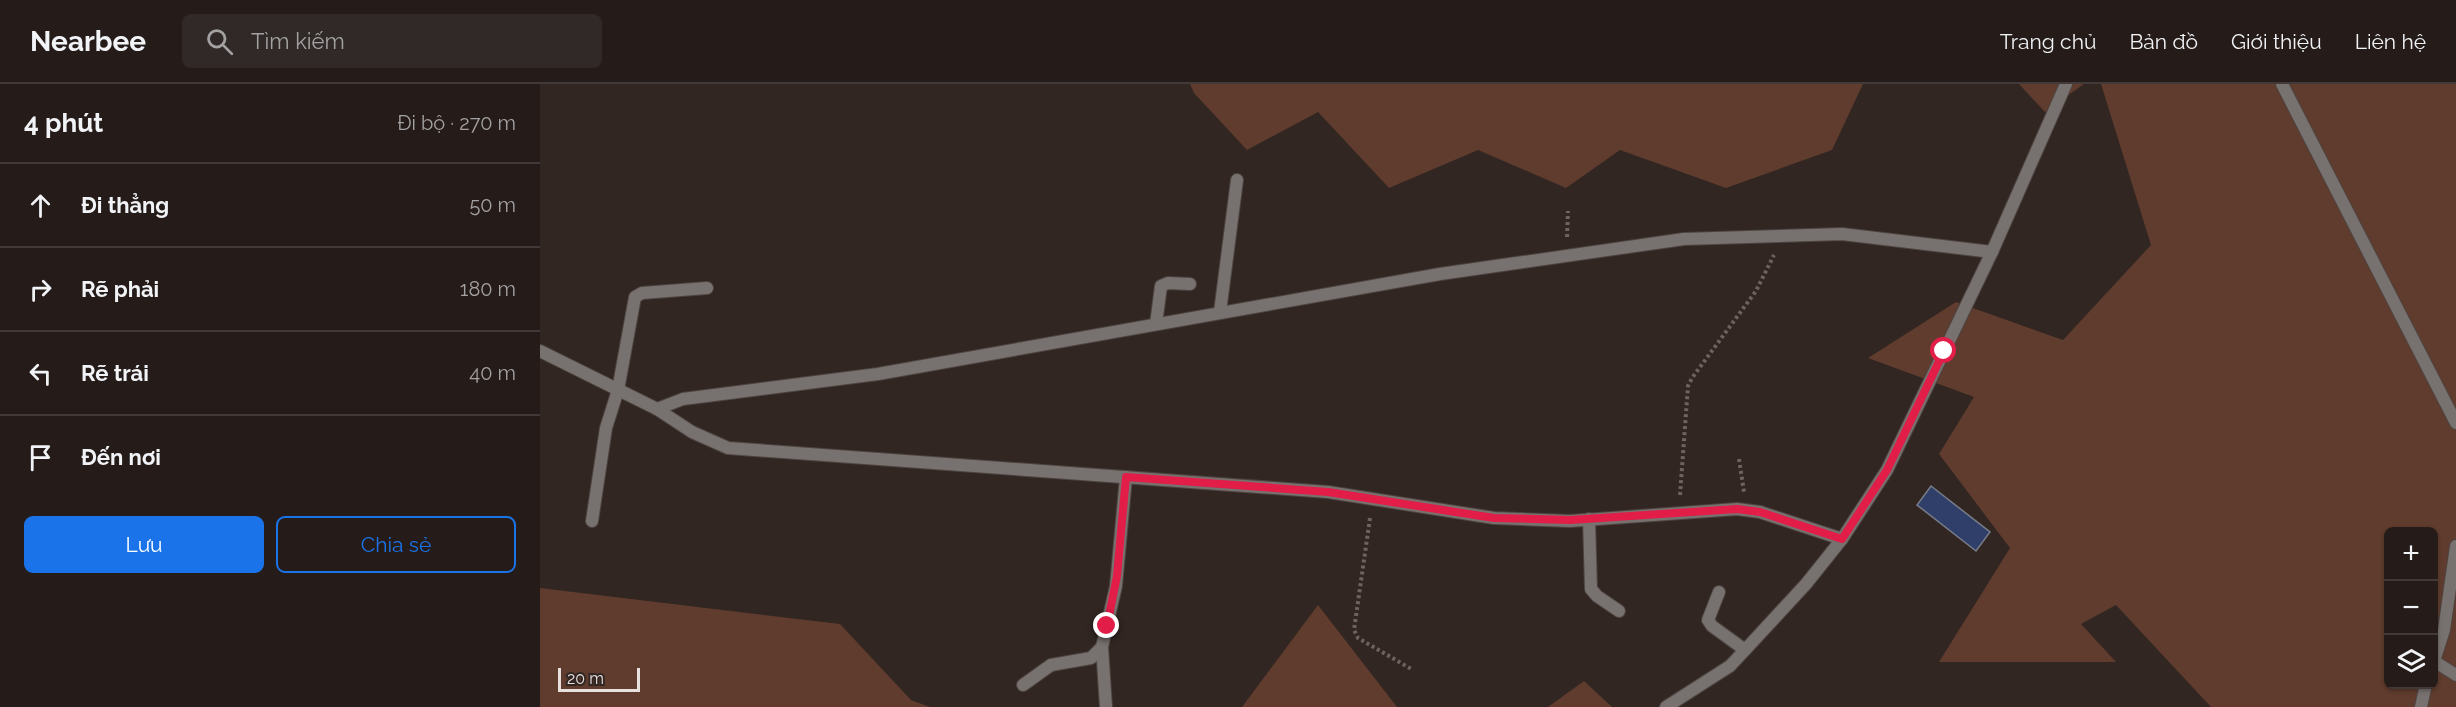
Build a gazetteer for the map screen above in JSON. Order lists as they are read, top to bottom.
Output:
{
  "scale_bar": "20 m",
  "page": {
    "header": "Nearbee",
    "search": "Tìm kiếm",
    "nav": [
      "Trang chủ",
      "Bản đồ",
      "Giới thiệu",
      "Liên hệ"
    ],
    "heading": ["4 phút", "Đi bộ · 270 m"],
    "list": [
      ["Đi thẳng", "50 m"],
      ["Rẽ phải", "180 m"],
      ["Rẽ trái", "40 m"],
      "Đến nơi"
    ],
    "buttons": ["Lưu", "Chia sẻ"],
    "map_buttons": ["+", "−"],
    "scale": "20 m"
  }
}
